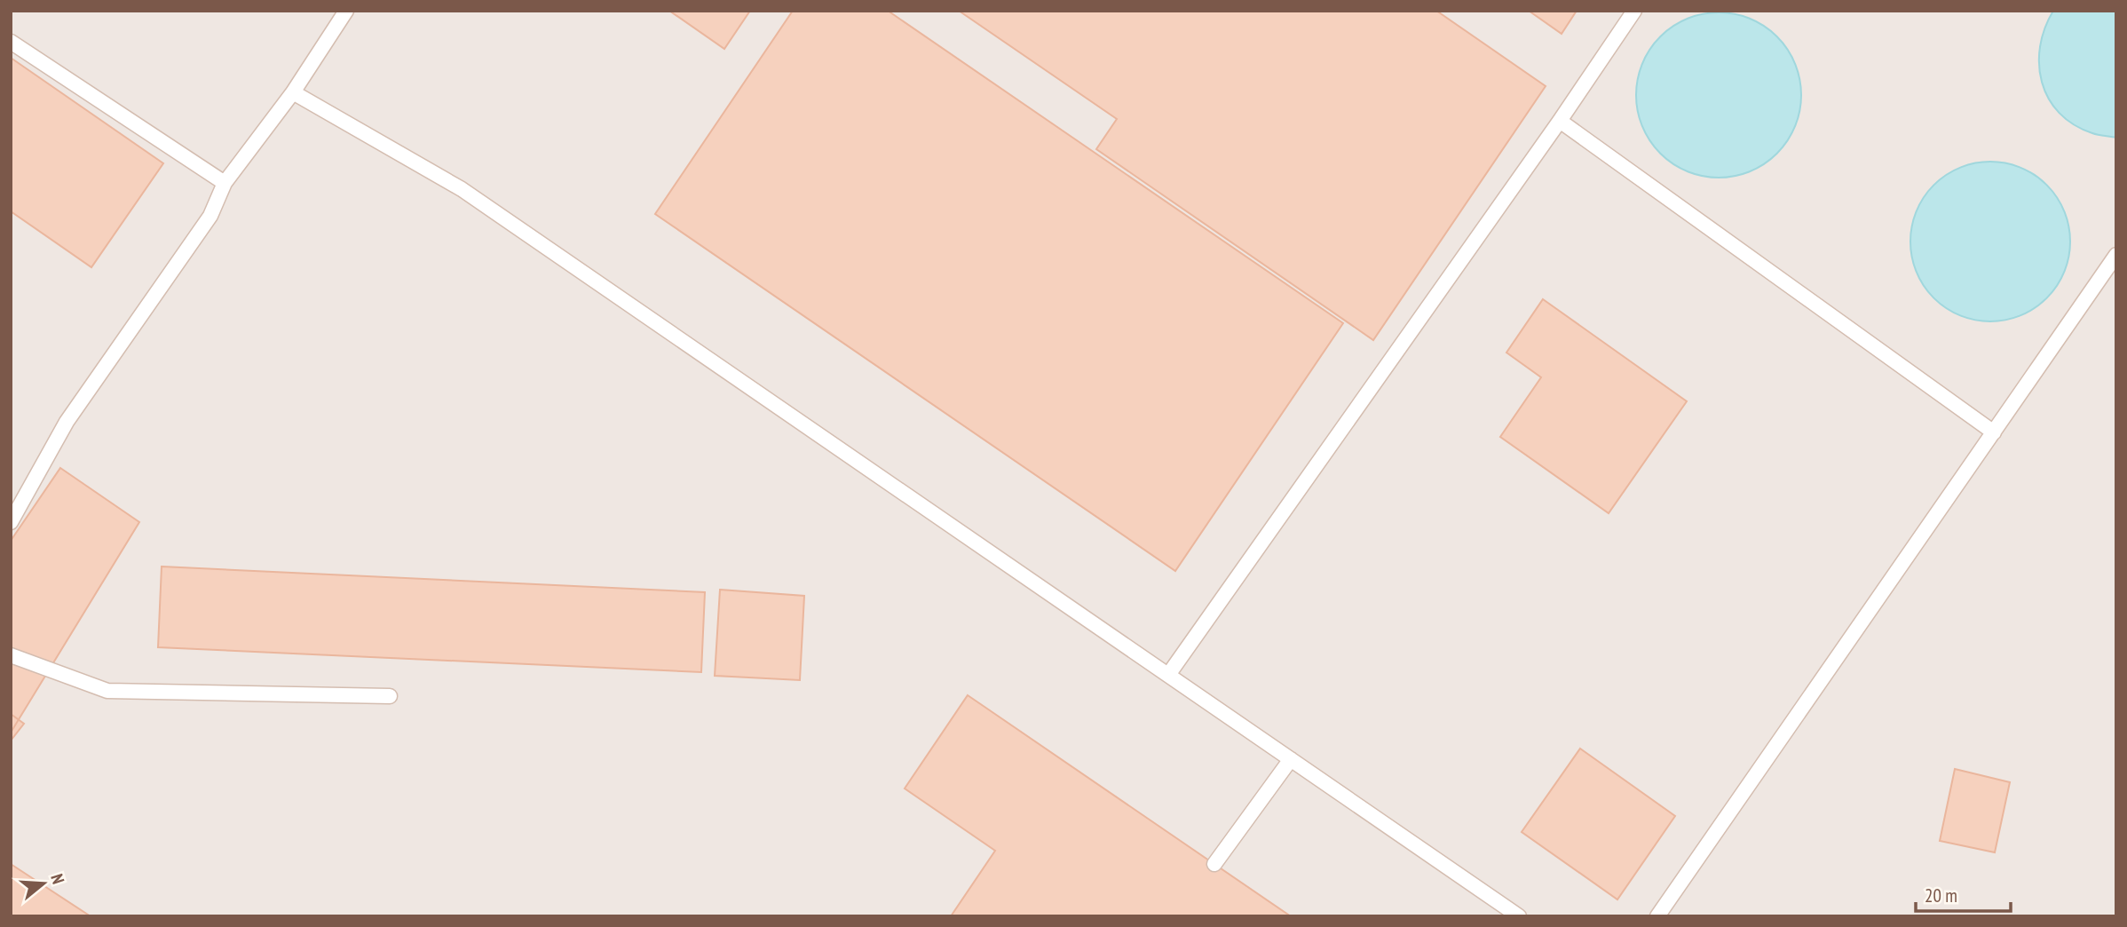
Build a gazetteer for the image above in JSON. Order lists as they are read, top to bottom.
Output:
{
  "scale_bar": "20 m",
  "north": "right"
}
